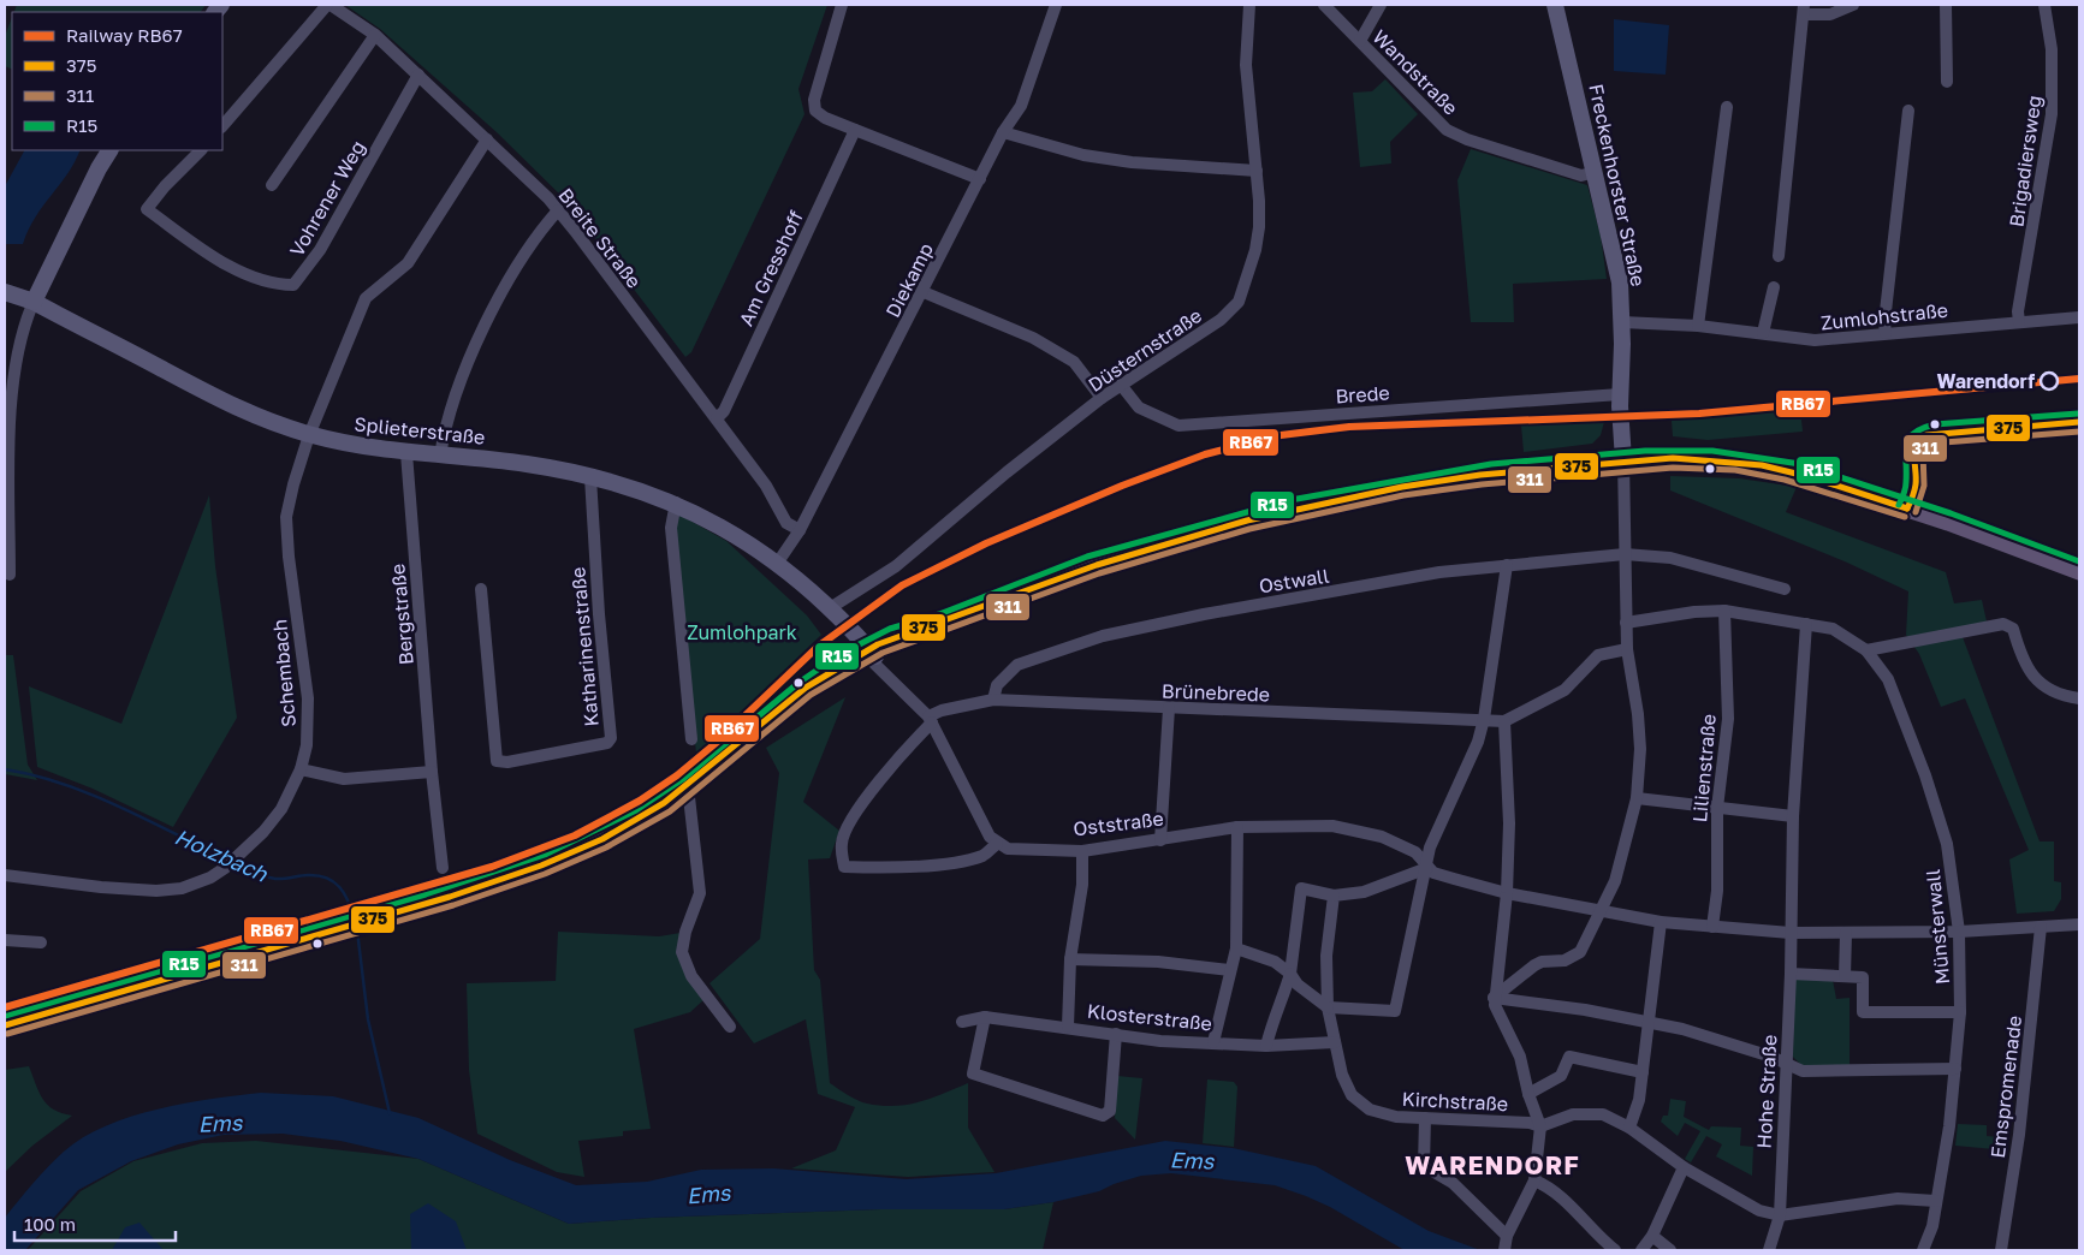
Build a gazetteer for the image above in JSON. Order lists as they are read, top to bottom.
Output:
{
  "streets": {
    "street": [
      "Wandstraße",
      "Brigadiersweg",
      "Freckenhorster Straße",
      "Vohrener Weg",
      "Breite Straße",
      "Am Gresshoff",
      "Diekamp",
      "Zumlohstraße",
      "Düsternstraße",
      "Brede",
      "Splieterstraße",
      "Ostwall",
      "Bergstraße",
      "Katharinenstraße",
      "Schembach",
      "Brünebrede",
      "Lilienstraße",
      "Oststraße",
      "Münsterwall",
      "Klosterstraße",
      "Emspromenade",
      "Hohe Straße",
      "Kirchstraße"
    ]
  },
  "crossings": [
    ["Wandstraße", "Freckenhorster Straße"],
    ["Brigadiersweg", "Zumlohstraße"],
    ["Freckenhorster Straße", "Zumlohstraße"],
    ["Freckenhorster Straße", "Brede"],
    ["Freckenhorster Straße", "Ostwall"],
    ["Vohrener Weg", "Breite Straße"],
    ["Breite Straße", "Am Gresshoff"],
    ["Breite Straße", "Diekamp"],
    ["Breite Straße", "Schembach"],
    ["Diekamp", "Splieterstraße"],
    ["Düsternstraße", "Brede"],
    ["Düsternstraße", "Splieterstraße"],
    ["Splieterstraße", "Bergstraße"],
    ["Splieterstraße", "Katharinenstraße"],
    ["Splieterstraße", "Schembach"],
    ["Ostwall", "Brünebrede"],
    ["Klosterstraße", "Kirchstraße"]
  ],
  "districts": ["WARENDORF"],
  "water": ["Holzbach", "Ems"],
  "parks": ["Zumlohpark"],
  "places": ["Warendorf"],
  "lines": [
    "rail line RB67",
    "transit line R15",
    "transit line 375",
    "transit line 311"
  ],
  "legend": [
    "Railway RB67",
    "375",
    "311",
    "R15"
  ],
  "scale_bar": "100 m"
}
